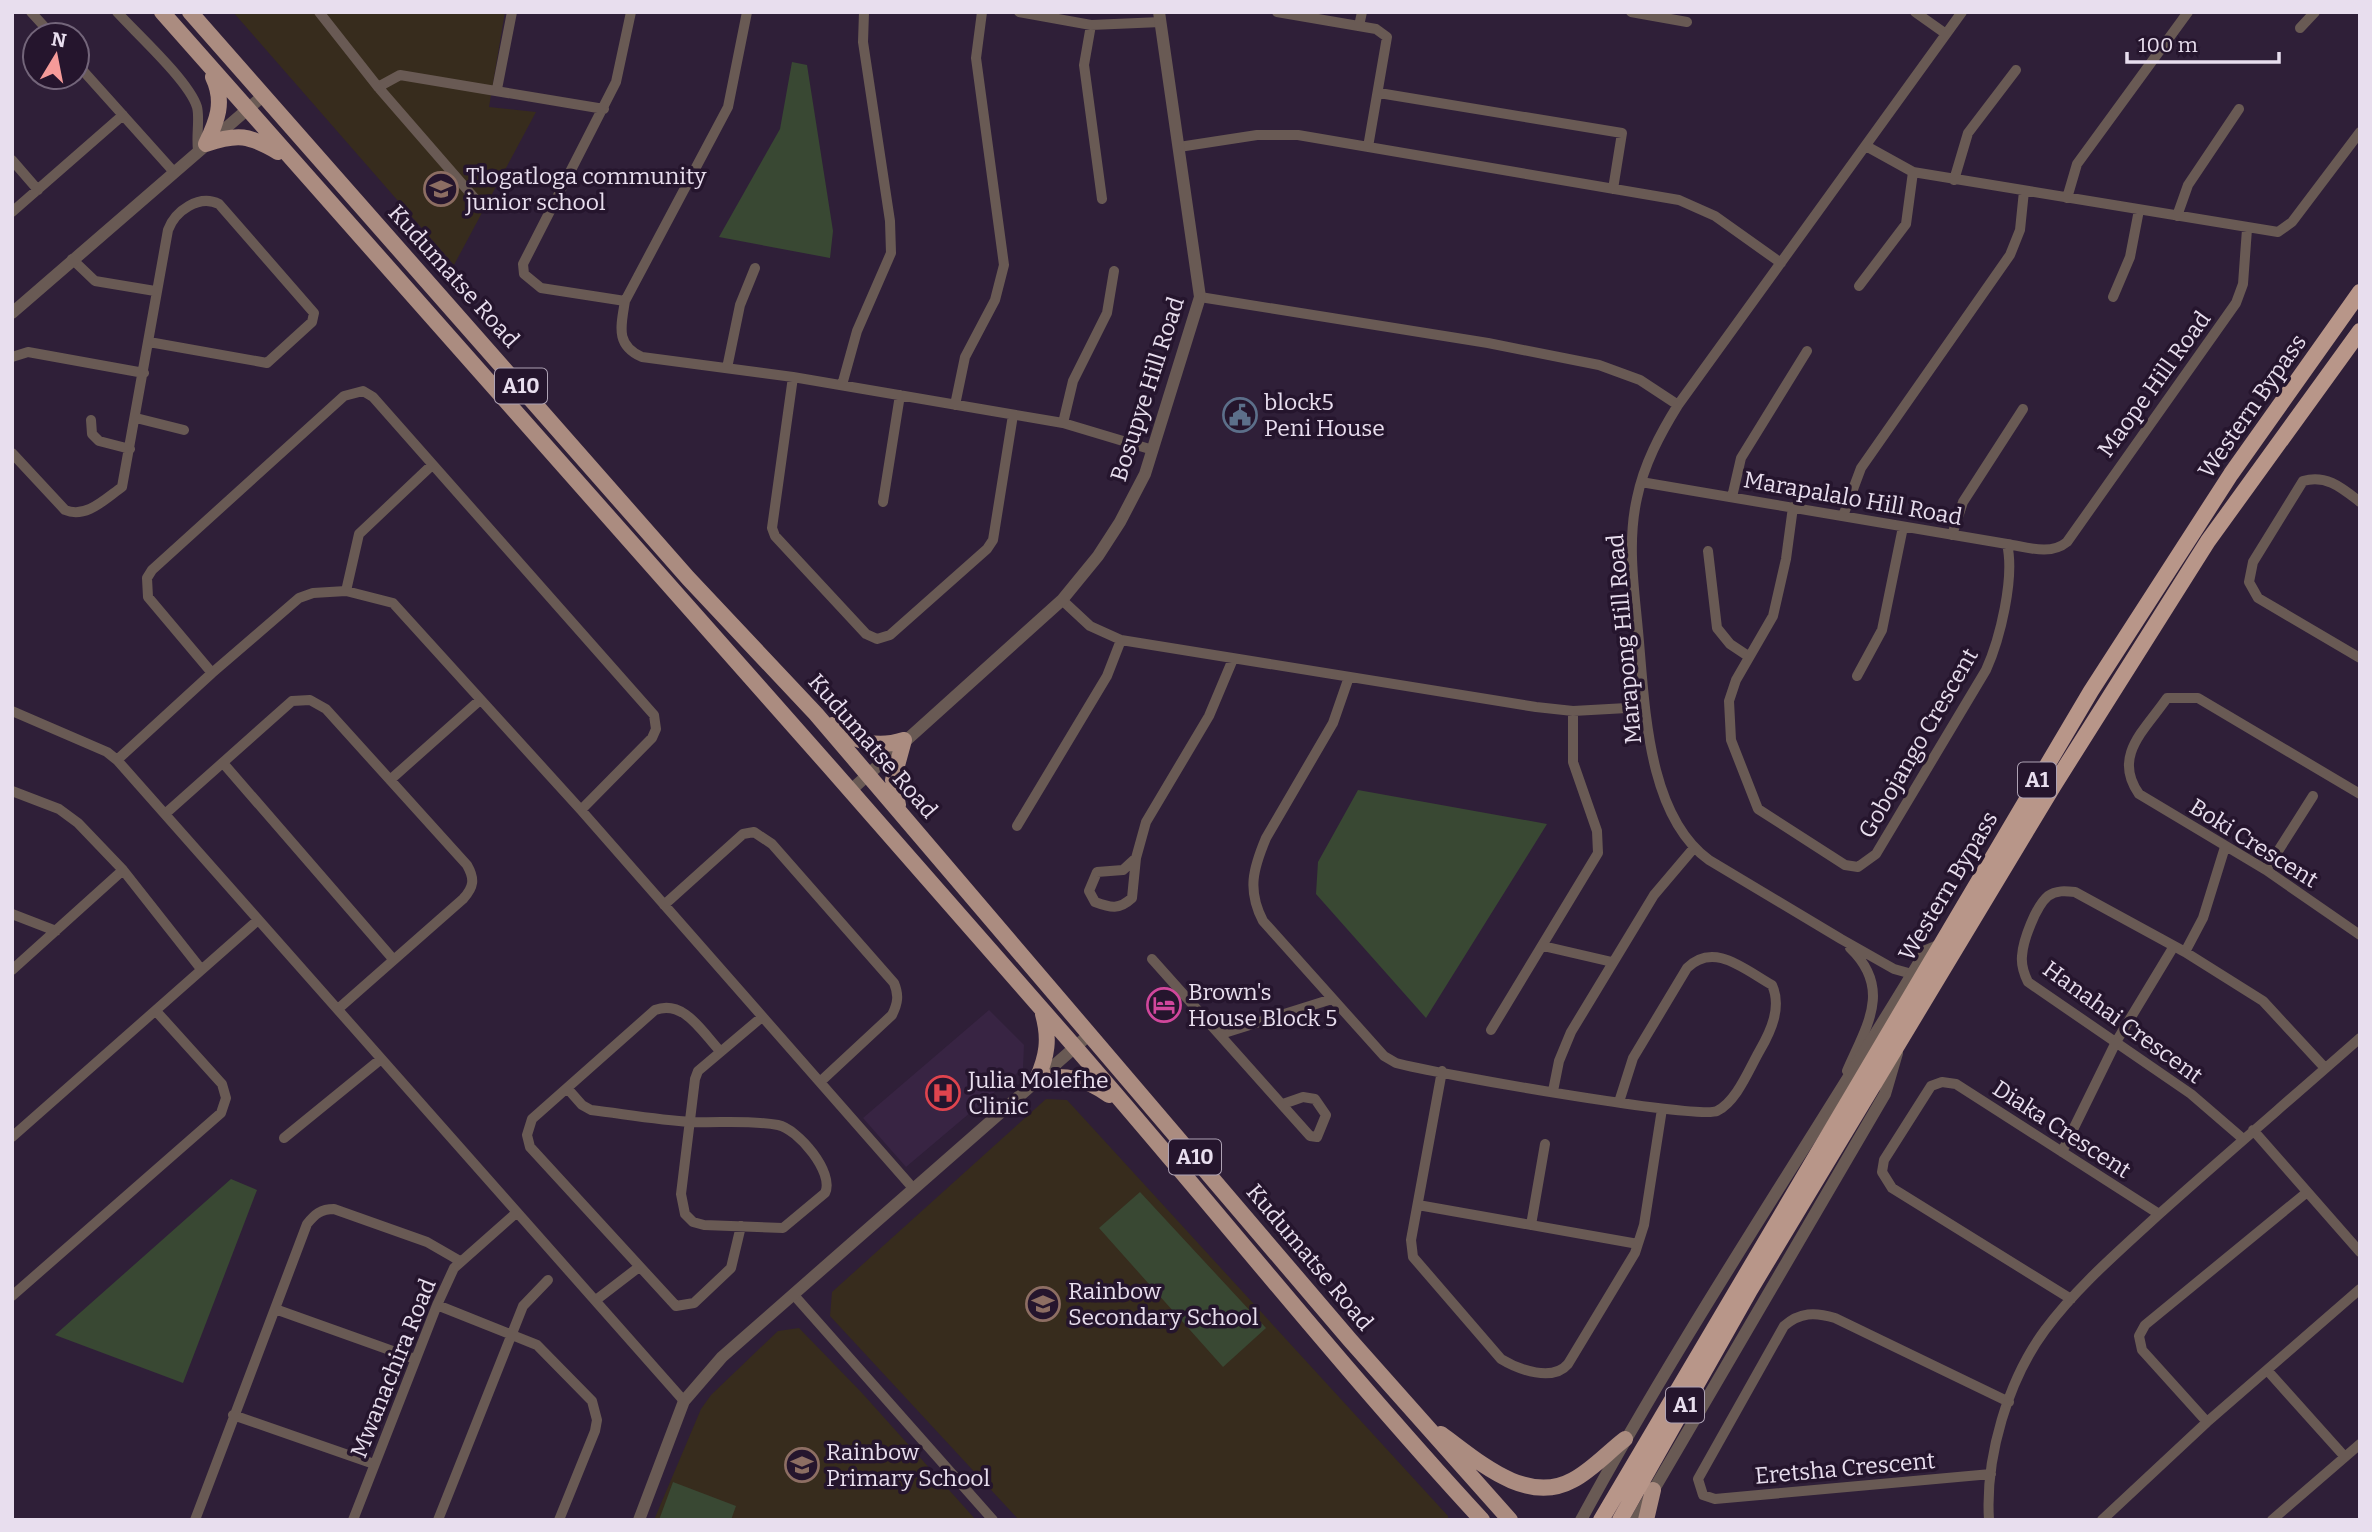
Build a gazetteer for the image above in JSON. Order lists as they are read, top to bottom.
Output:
{
  "streets": {
    "highway": ["Western Bypass", "A1"],
    "main road": ["Kudumatse Road", "A10"],
    "street": [
      "Maope Hill Road",
      "Bosupye Hill Road",
      "Marapalalo Hill Road",
      "Marapong Hill Road",
      "Gobojango Crescent",
      "Boki Crescent",
      "Hanahai Crescent",
      "Diaka Crescent",
      "Mwanachira Road",
      "Eretsha Crescent"
    ]
  },
  "crossings": [
    ["Kudumatse Road", "Bosupye Hill Road"],
    ["Maope Hill Road", "Marapalalo Hill Road"],
    ["Marapalalo Hill Road", "Marapong Hill Road"],
    ["Marapalalo Hill Road", "Gobojango Crescent"]
  ],
  "places": {
    "school or university": ["Tlogatloga community junior school", "Rainbow Secondary School", "Rainbow Primary School"],
    "public building": ["block5 Peni House"],
    "hotel": ["Brown's House Block 5"],
    "hospital": ["Julia Molefhe Clinic"]
  },
  "scale_bar": "100 m",
  "north": "top"
}
